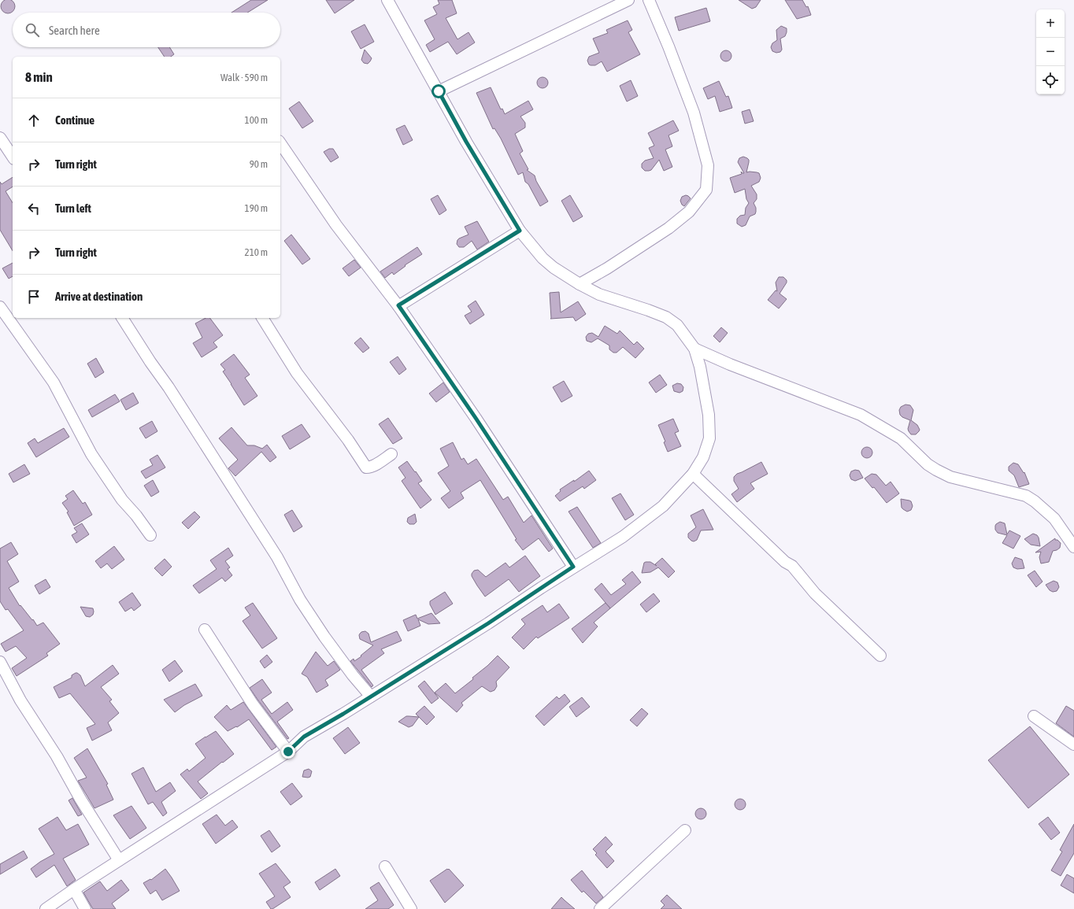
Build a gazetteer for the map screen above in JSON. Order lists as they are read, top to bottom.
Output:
{
  "page": {
    "map_buttons": ["+", "−"],
    "search": "Search here",
    "heading": ["8 min", "Walk · 590 m"],
    "list": [
      ["Continue", "100 m"],
      ["Turn right", "90 m"],
      ["Turn left", "190 m"],
      ["Turn right", "210 m"],
      "Arrive at destination"
    ]
  }
}
